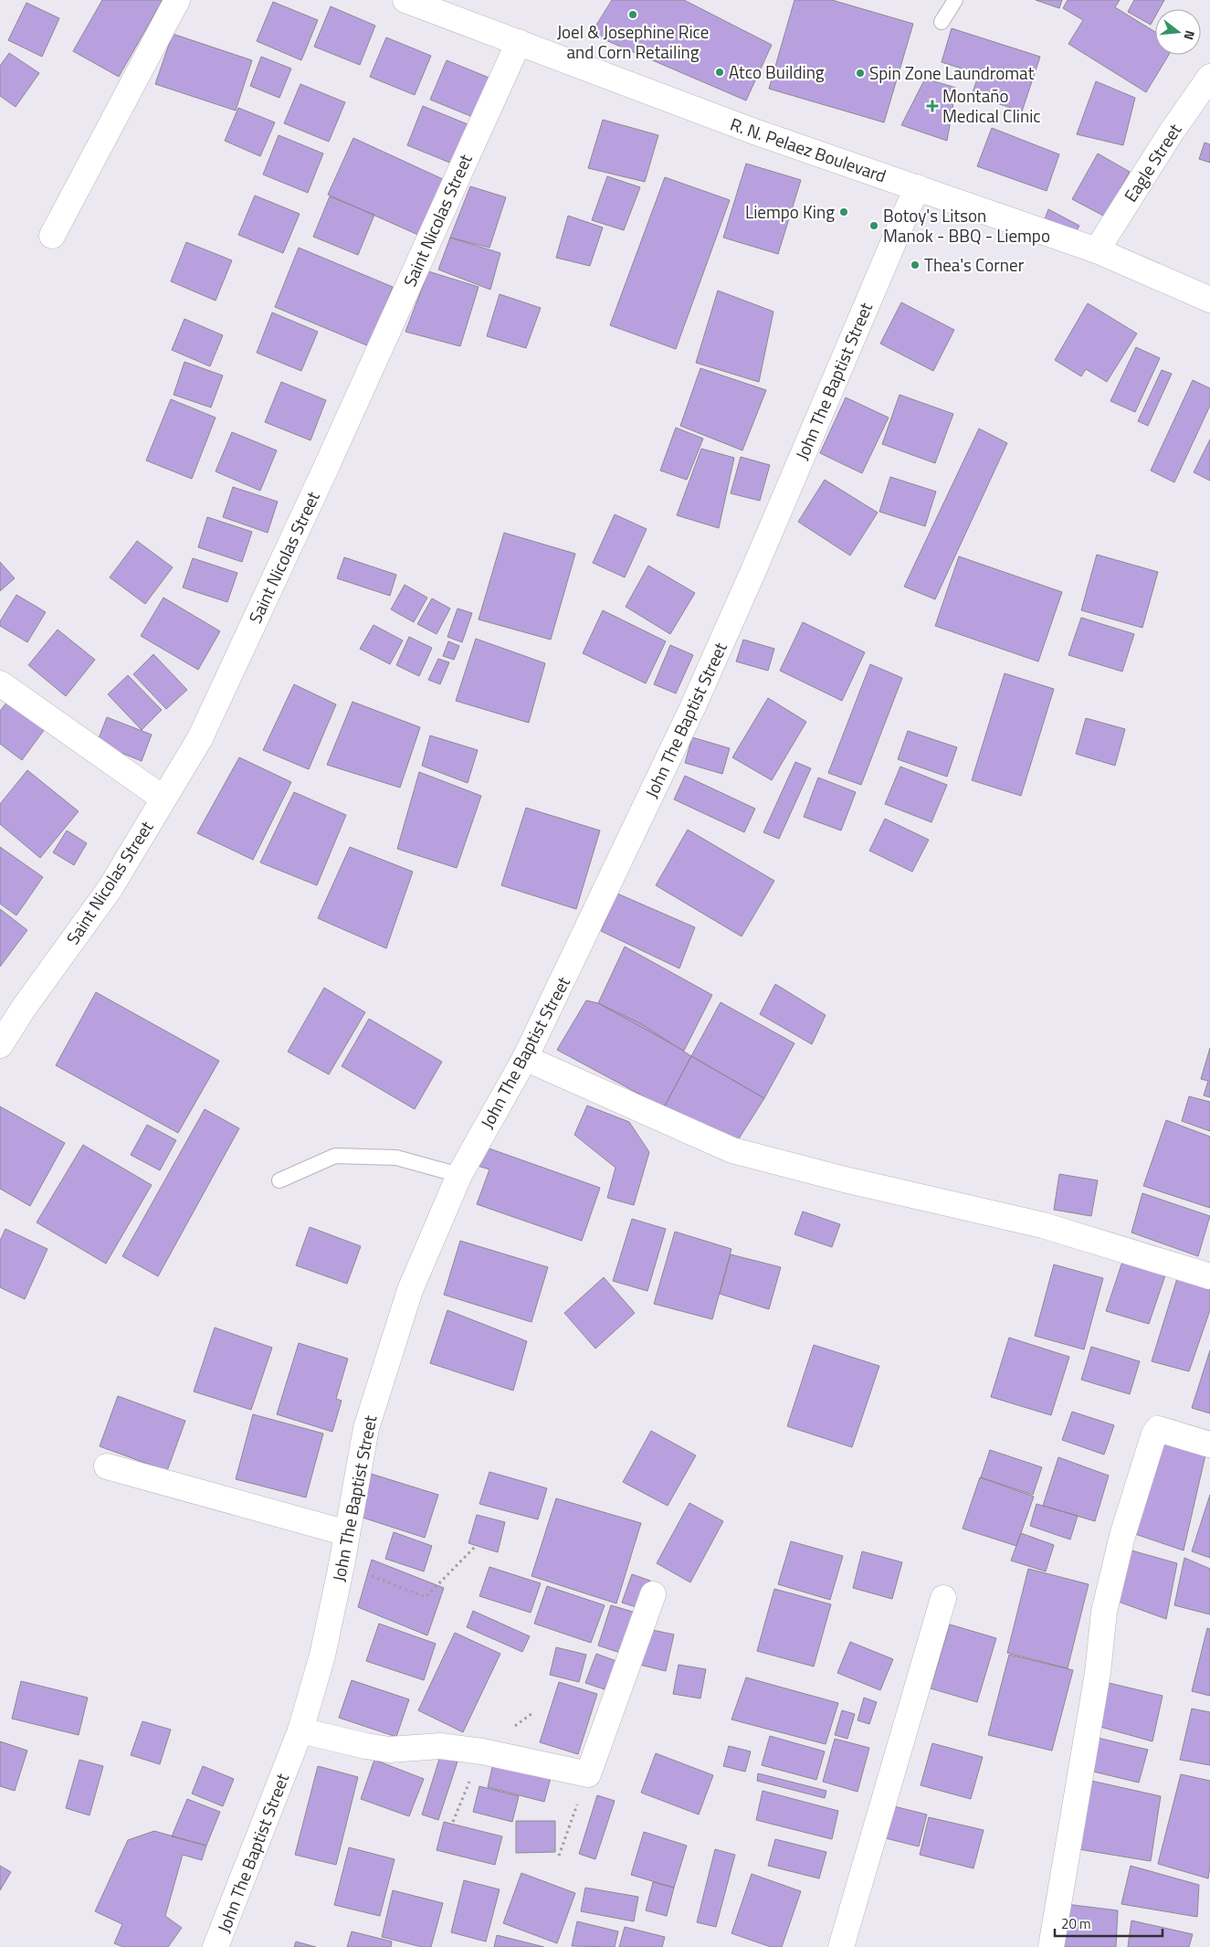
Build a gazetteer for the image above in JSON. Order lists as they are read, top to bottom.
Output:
{
  "streets": {
    "street": [
      "R. N. Pelaez Boulevard",
      "Eagle Street",
      "Saint Nicolas Street",
      "John The Baptist Street"
    ]
  },
  "crossings": [
    ["R. N. Pelaez Boulevard", "Eagle Street"],
    ["R. N. Pelaez Boulevard", "Saint Nicolas Street"],
    ["R. N. Pelaez Boulevard", "John The Baptist Street"]
  ],
  "places": {
    "other": [
      "Joel & Josephine Rice and Corn Retailing",
      "Atco Building",
      "Spin Zone Laundromat",
      "Liempo King",
      "Botoy's Litson Manok - BBQ - Liempo",
      "Thea's Corner"
    ],
    "health": ["Montaño Medical Clinic"]
  },
  "scale_bar": "20 m",
  "north": "right"
}
